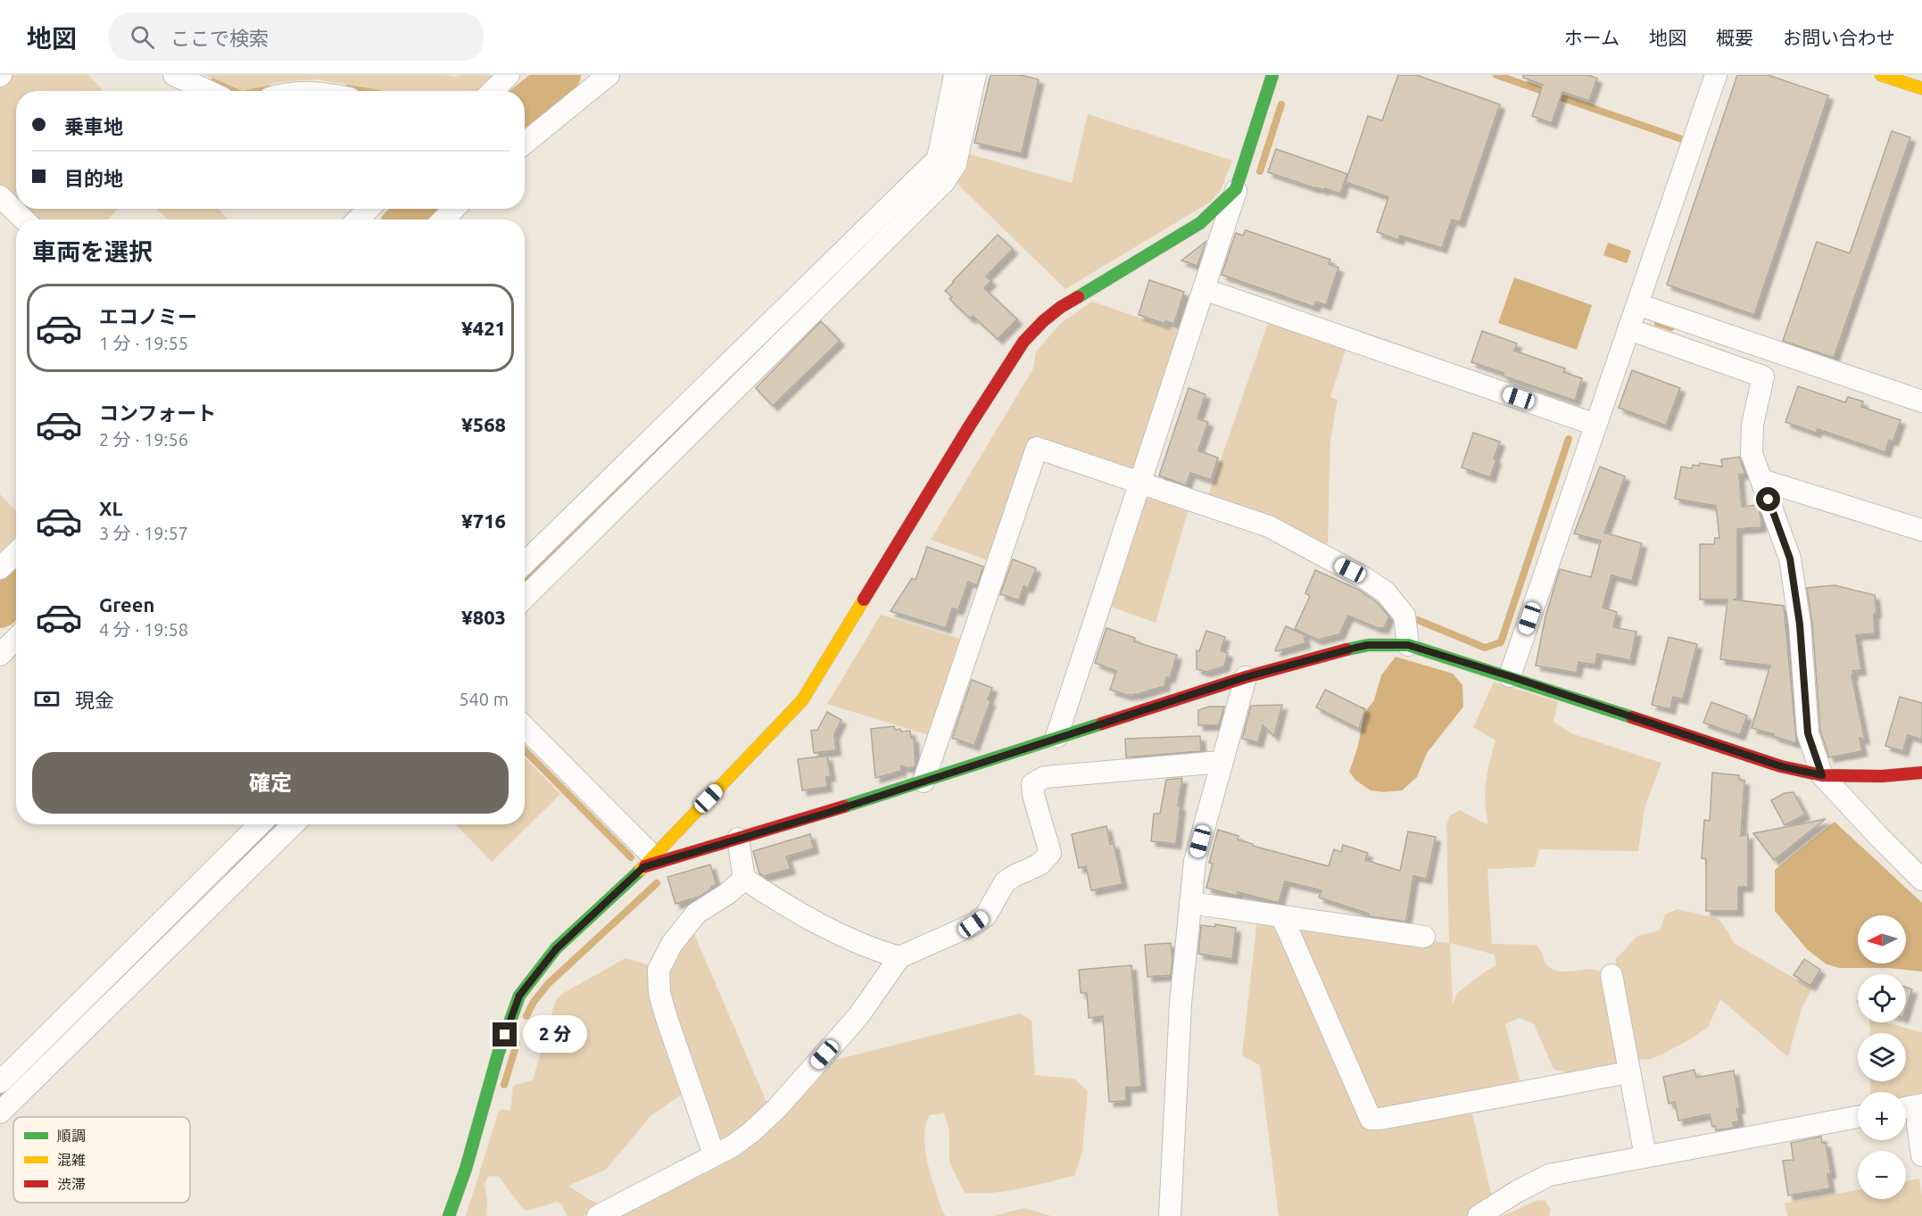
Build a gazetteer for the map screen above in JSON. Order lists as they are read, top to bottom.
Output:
{
  "legend": ["順調", "混雑", "渋滞"],
  "north": "left",
  "page": {
    "header": "地図",
    "search": "ここで検索",
    "nav": [
      "ホーム",
      "地図",
      "概要",
      "お問い合わせ"
    ],
    "banner": ["乗車地", "目的地"],
    "heading": "車両を選択",
    "list": [
      {
        "name": "エコノミー",
        "note": "1 分 · 19:55",
        "value": "¥421"
      },
      {
        "name": "コンフォート",
        "note": "2 分 · 19:56",
        "value": "¥568"
      },
      {
        "name": "XL",
        "note": "3 分 · 19:57",
        "value": "¥716"
      },
      {
        "name": "Green",
        "note": "4 分 · 19:58",
        "value": "¥803"
      }
    ],
    "pay": ["現金", "540 m"],
    "buttons": "確定",
    "map_buttons": ["+", "−"],
    "bubble": "2 分"
  }
}
